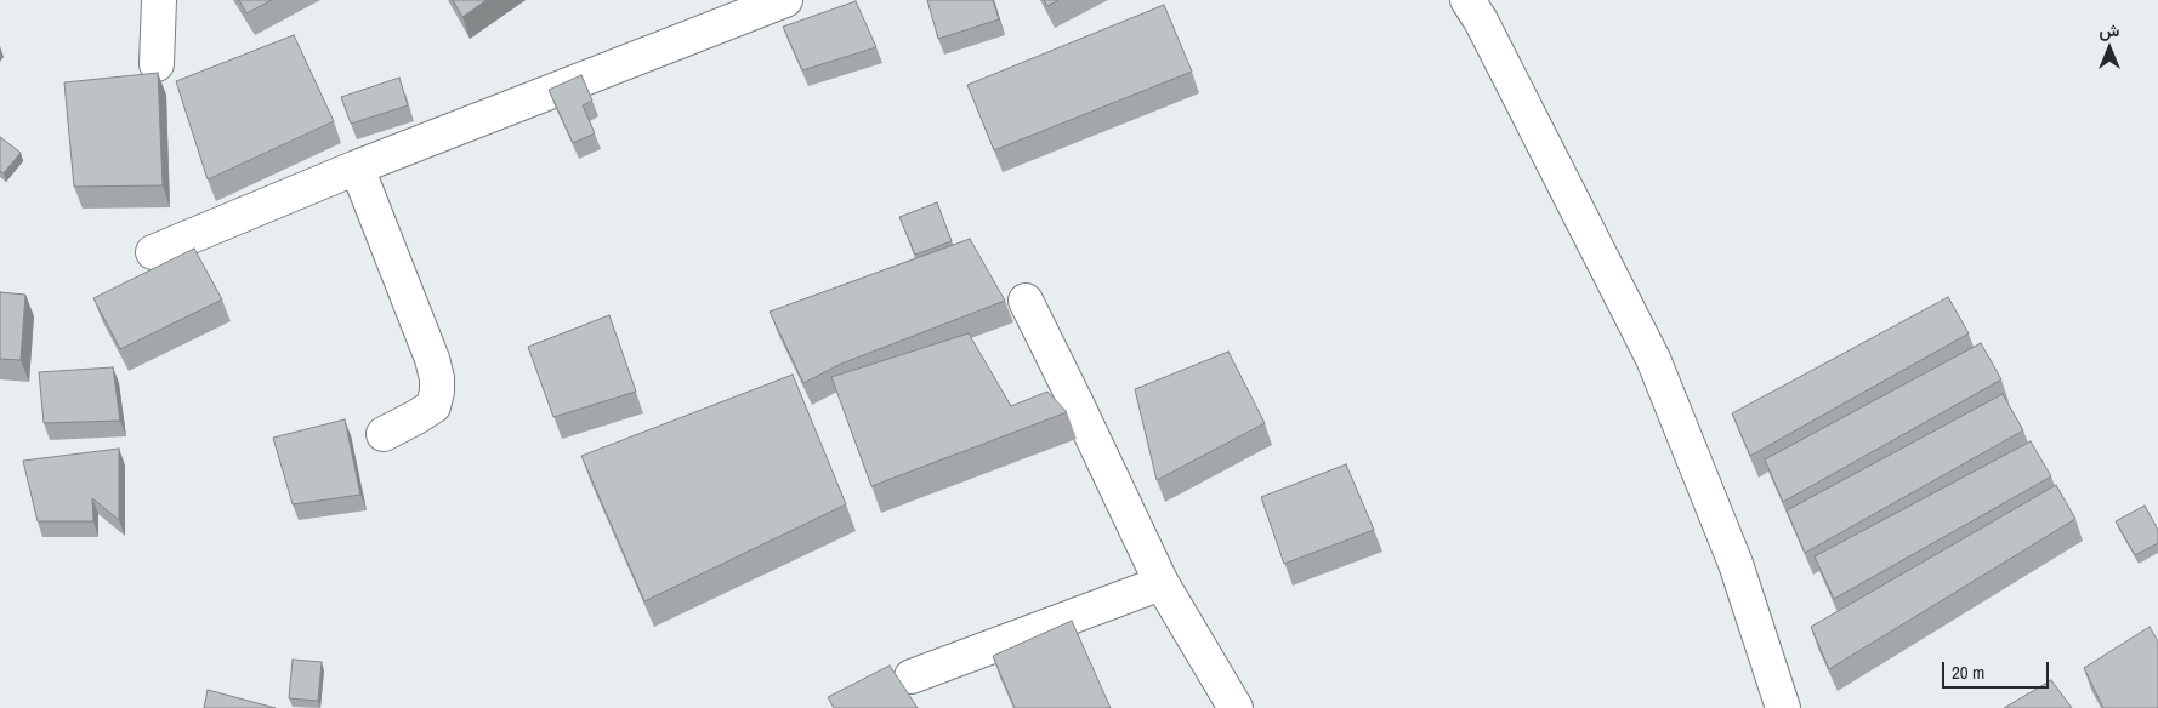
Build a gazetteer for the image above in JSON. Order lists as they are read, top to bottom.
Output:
{
  "scale_bar": "20 m",
  "north": "top"
}
